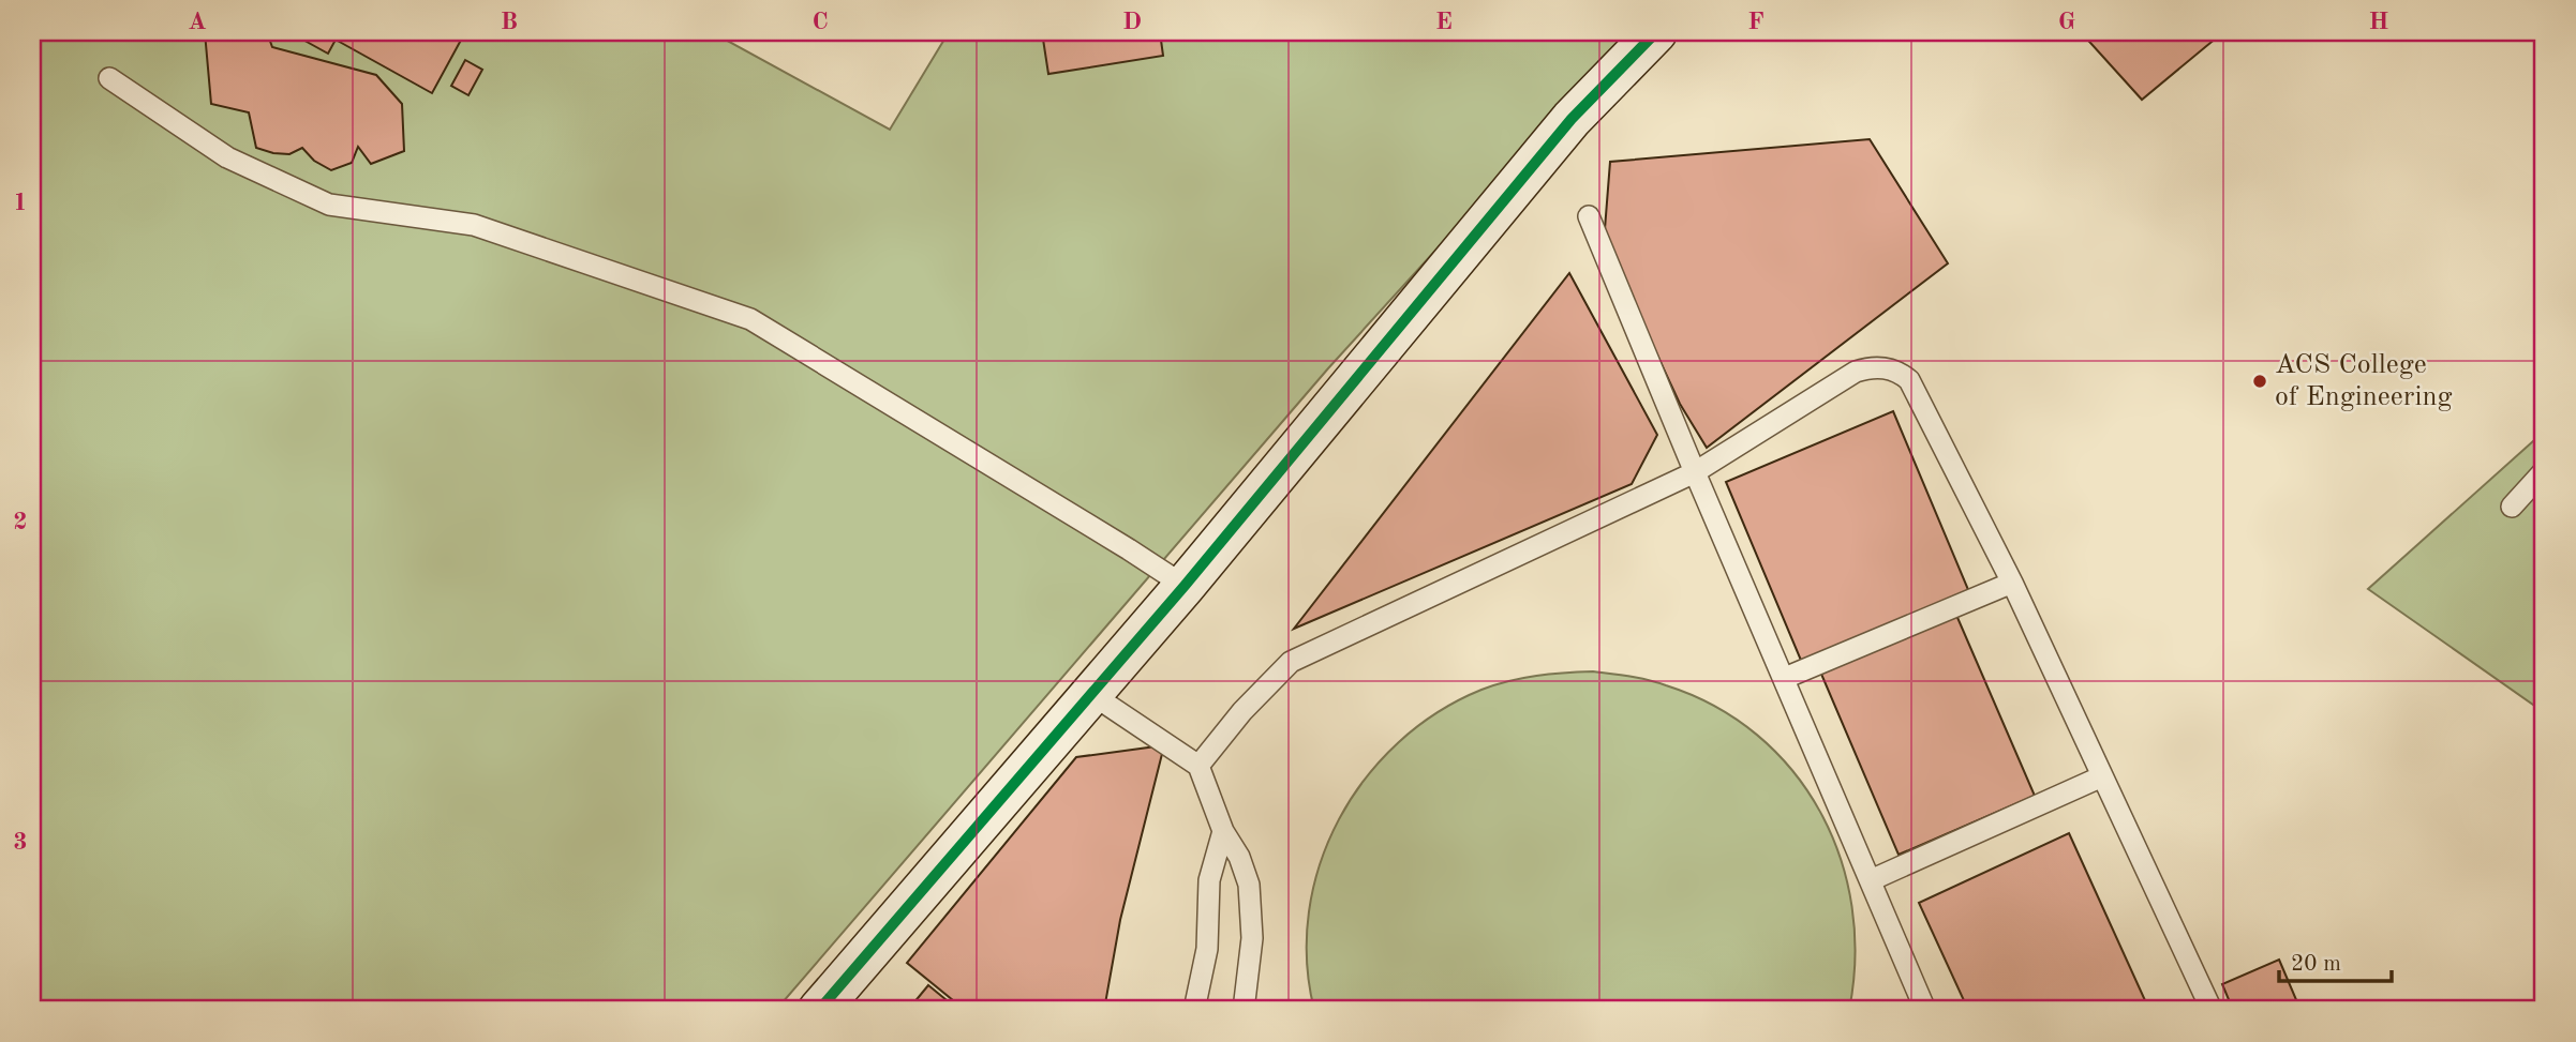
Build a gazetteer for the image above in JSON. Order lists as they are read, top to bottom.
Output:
{
  "places": ["ACS College of Engineering"],
  "scale_bar": "20 m",
  "grid": {
    "columns": [
      "A",
      "B",
      "C",
      "D",
      "E",
      "F",
      "G",
      "H"
    ],
    "rows": ["1", "2", "3"]
  }
}
